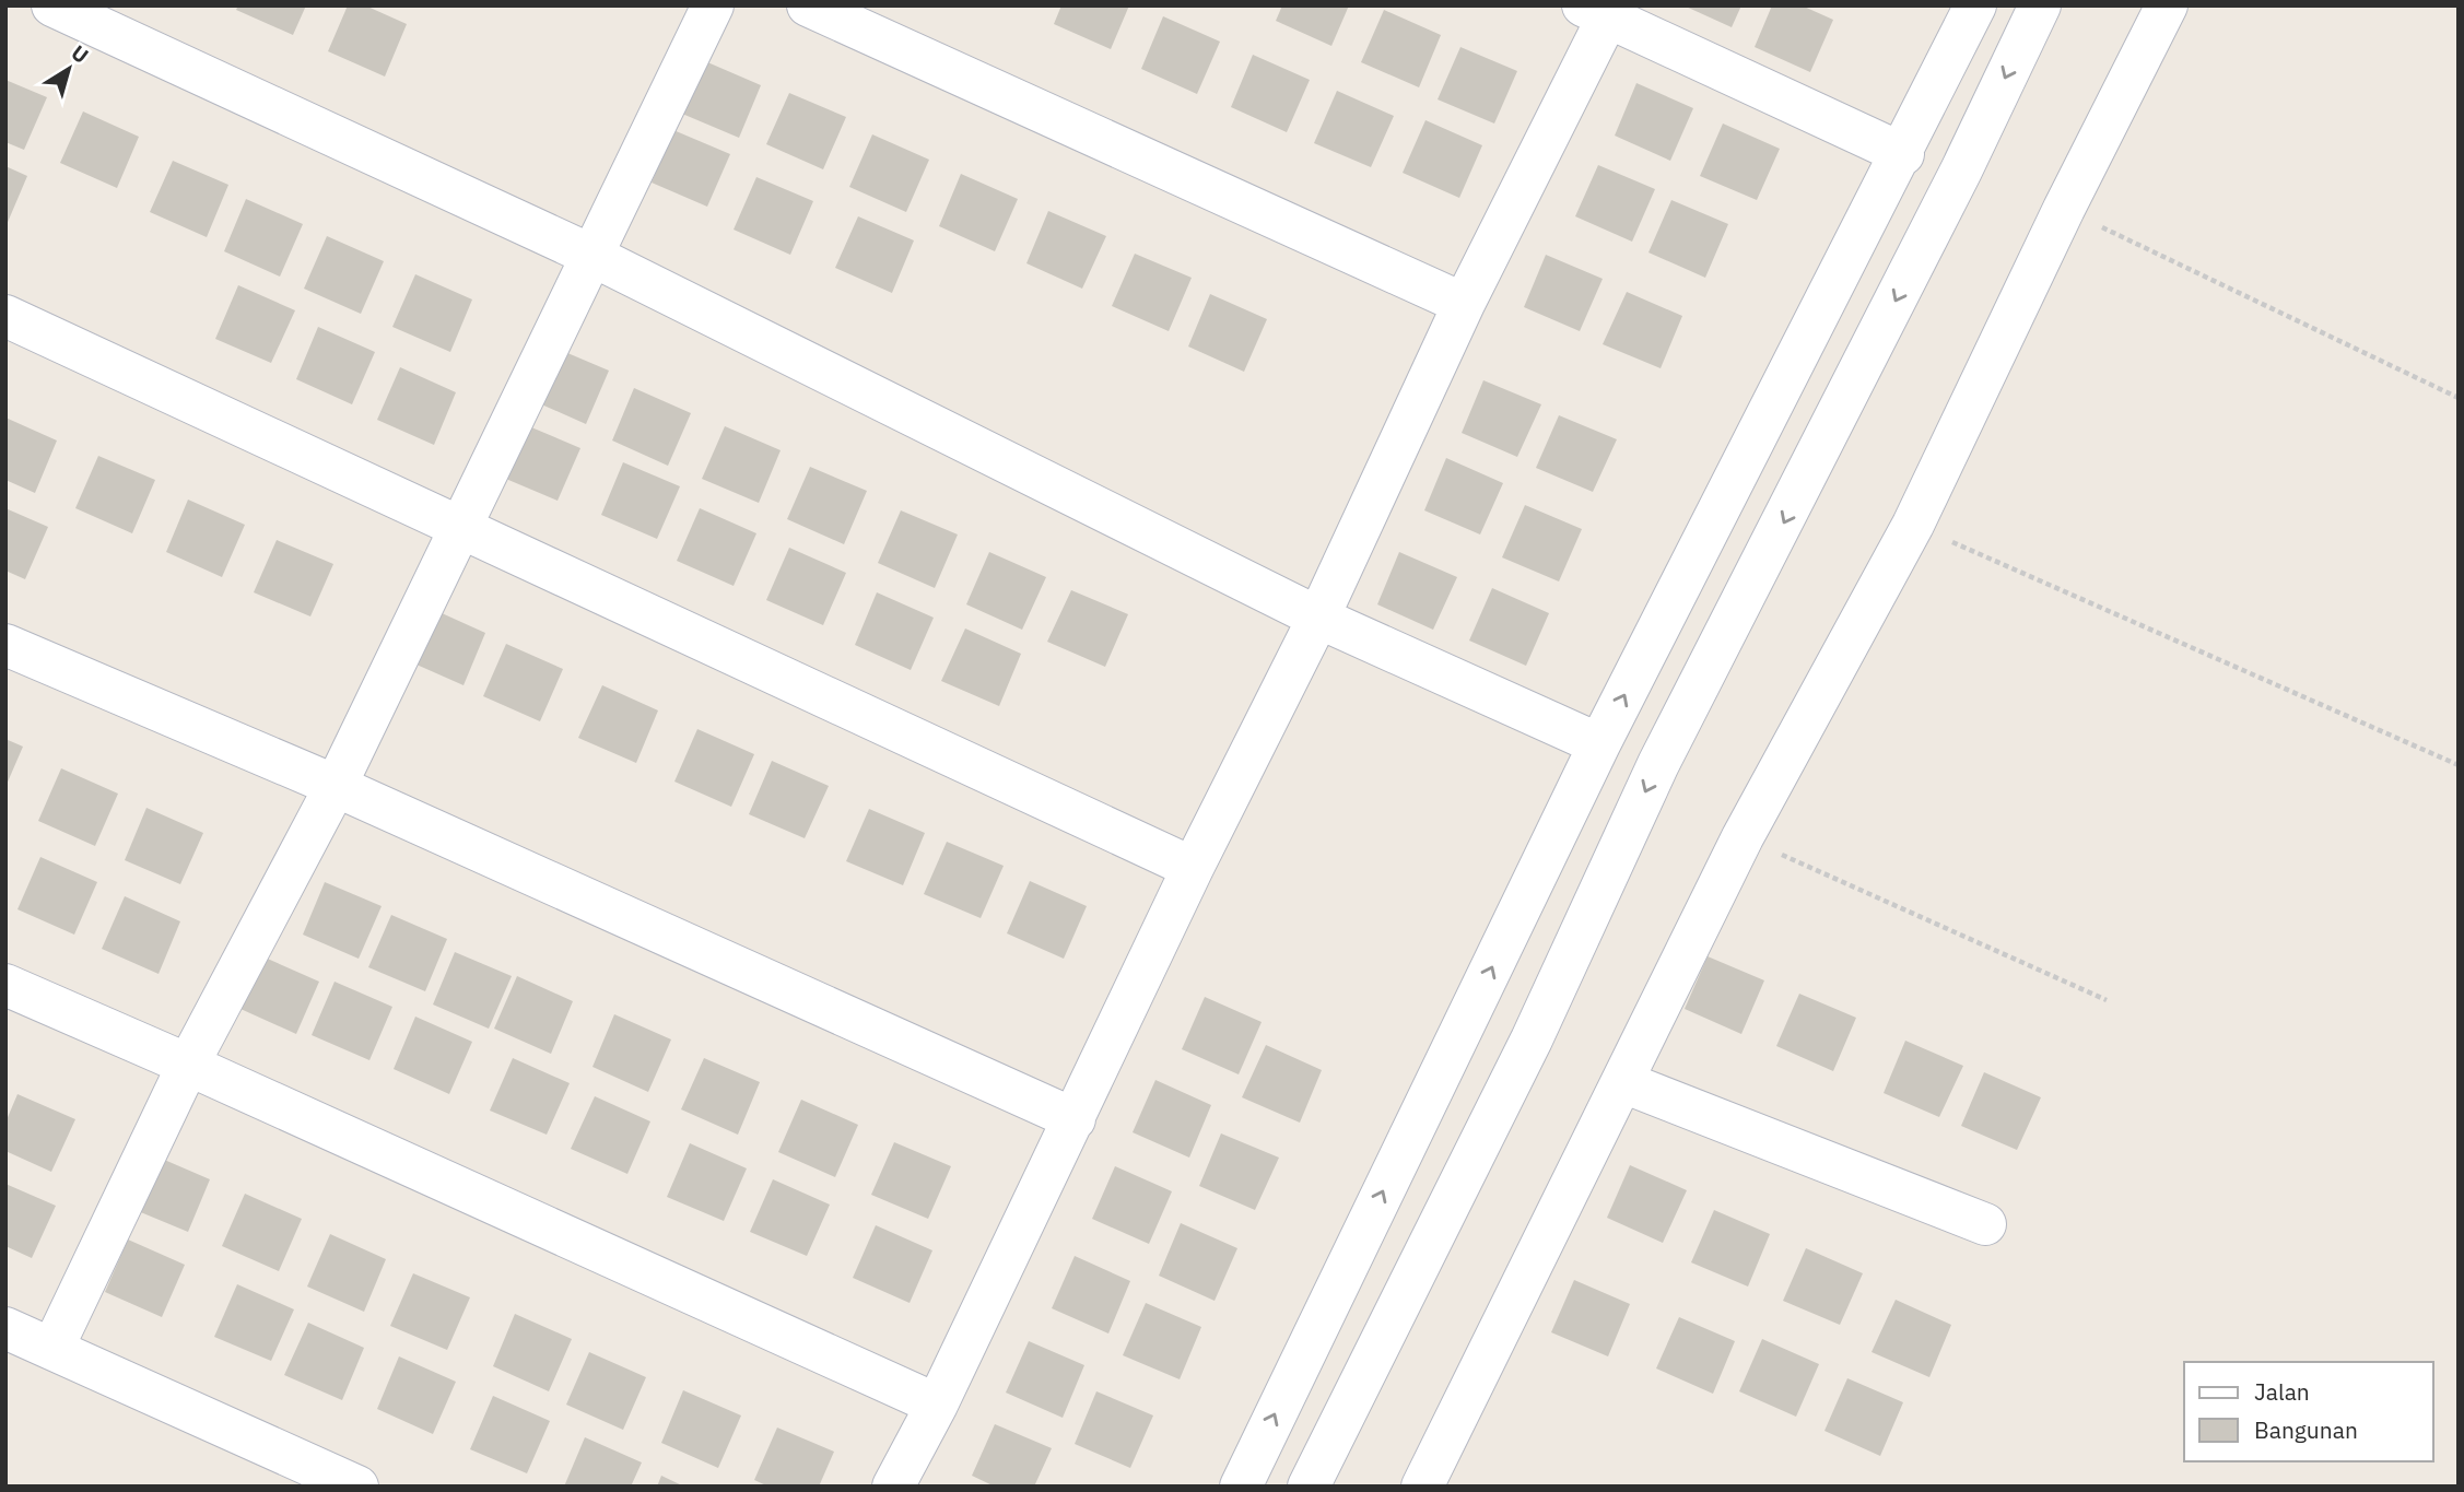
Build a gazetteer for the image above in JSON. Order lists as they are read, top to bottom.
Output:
{
  "legend": ["Jalan", "Bangunan"],
  "north": "top right"
}
